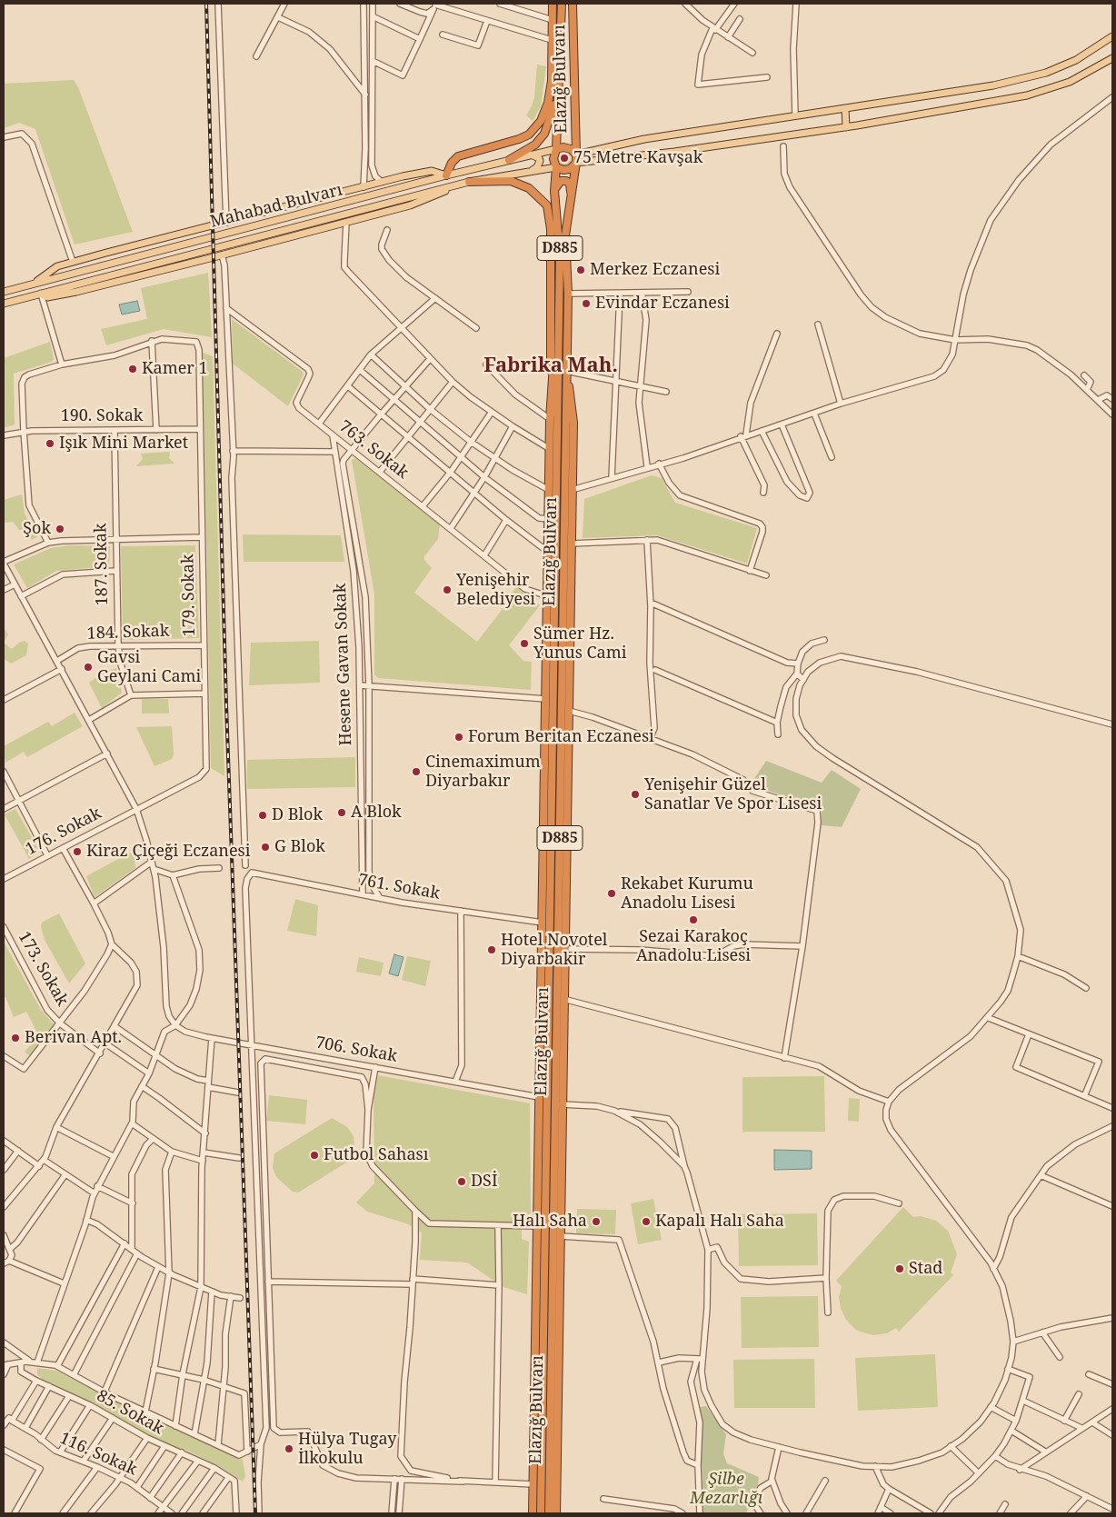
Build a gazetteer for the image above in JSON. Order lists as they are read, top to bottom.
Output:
{
  "streets": {
    "highway": ["Elazığ Bulvarı", "D885"],
    "main road": ["Mahabad Bulvarı"],
    "street": [
      "190. Sokak",
      "763. Sokak",
      "187. Sokak",
      "179. Sokak",
      "184. Sokak",
      "Hesene Gavan Sokak",
      "176. Sokak",
      "761. Sokak",
      "173. Sokak",
      "706. Sokak",
      "85. Sokak",
      "116. Sokak"
    ]
  },
  "crossings": [
    ["Elazığ Bulvarı", "Mahabad Bulvarı"],
    ["190. Sokak", "187. Sokak"],
    ["190. Sokak", "179. Sokak"],
    ["763. Sokak", "Hesene Gavan Sokak"],
    ["187. Sokak", "184. Sokak"],
    ["179. Sokak", "184. Sokak"],
    ["179. Sokak", "176. Sokak"],
    ["Hesene Gavan Sokak", "761. Sokak"],
    ["761. Sokak", "706. Sokak"]
  ],
  "districts": ["Fabrika Mah."],
  "parks": ["Şilbe Mezarlığı"],
  "places": [
    "75 Metre Kavşak",
    "Merkez Eczanesi",
    "Evindar Eczanesi",
    "Kamer 1",
    "Işık Mini Market",
    "Şok",
    "Yenişehir Belediyesi",
    "Sümer Hz. Yunus Cami",
    "Gavsi Geylani Cami",
    "Forum Beritan Eczanesi",
    "Cinemaximum Diyarbakır",
    "Yenişehir Güzel Sanatlar Ve Spor Lisesi",
    "A Blok",
    "D Blok",
    "G Blok",
    "Kiraz Çiçeği Eczanesi",
    "Rekabet Kurumu Anadolu Lisesi",
    "Sezai Karakoç Anadolu Lisesi",
    "Hotel Novotel Diyarbakir",
    "Berivan Apt.",
    "Futbol Sahası",
    "DSİ",
    "Halı Saha",
    "Kapalı Halı Saha",
    "Stad",
    "Hülya Tugay İlkokulu"
  ]
}
